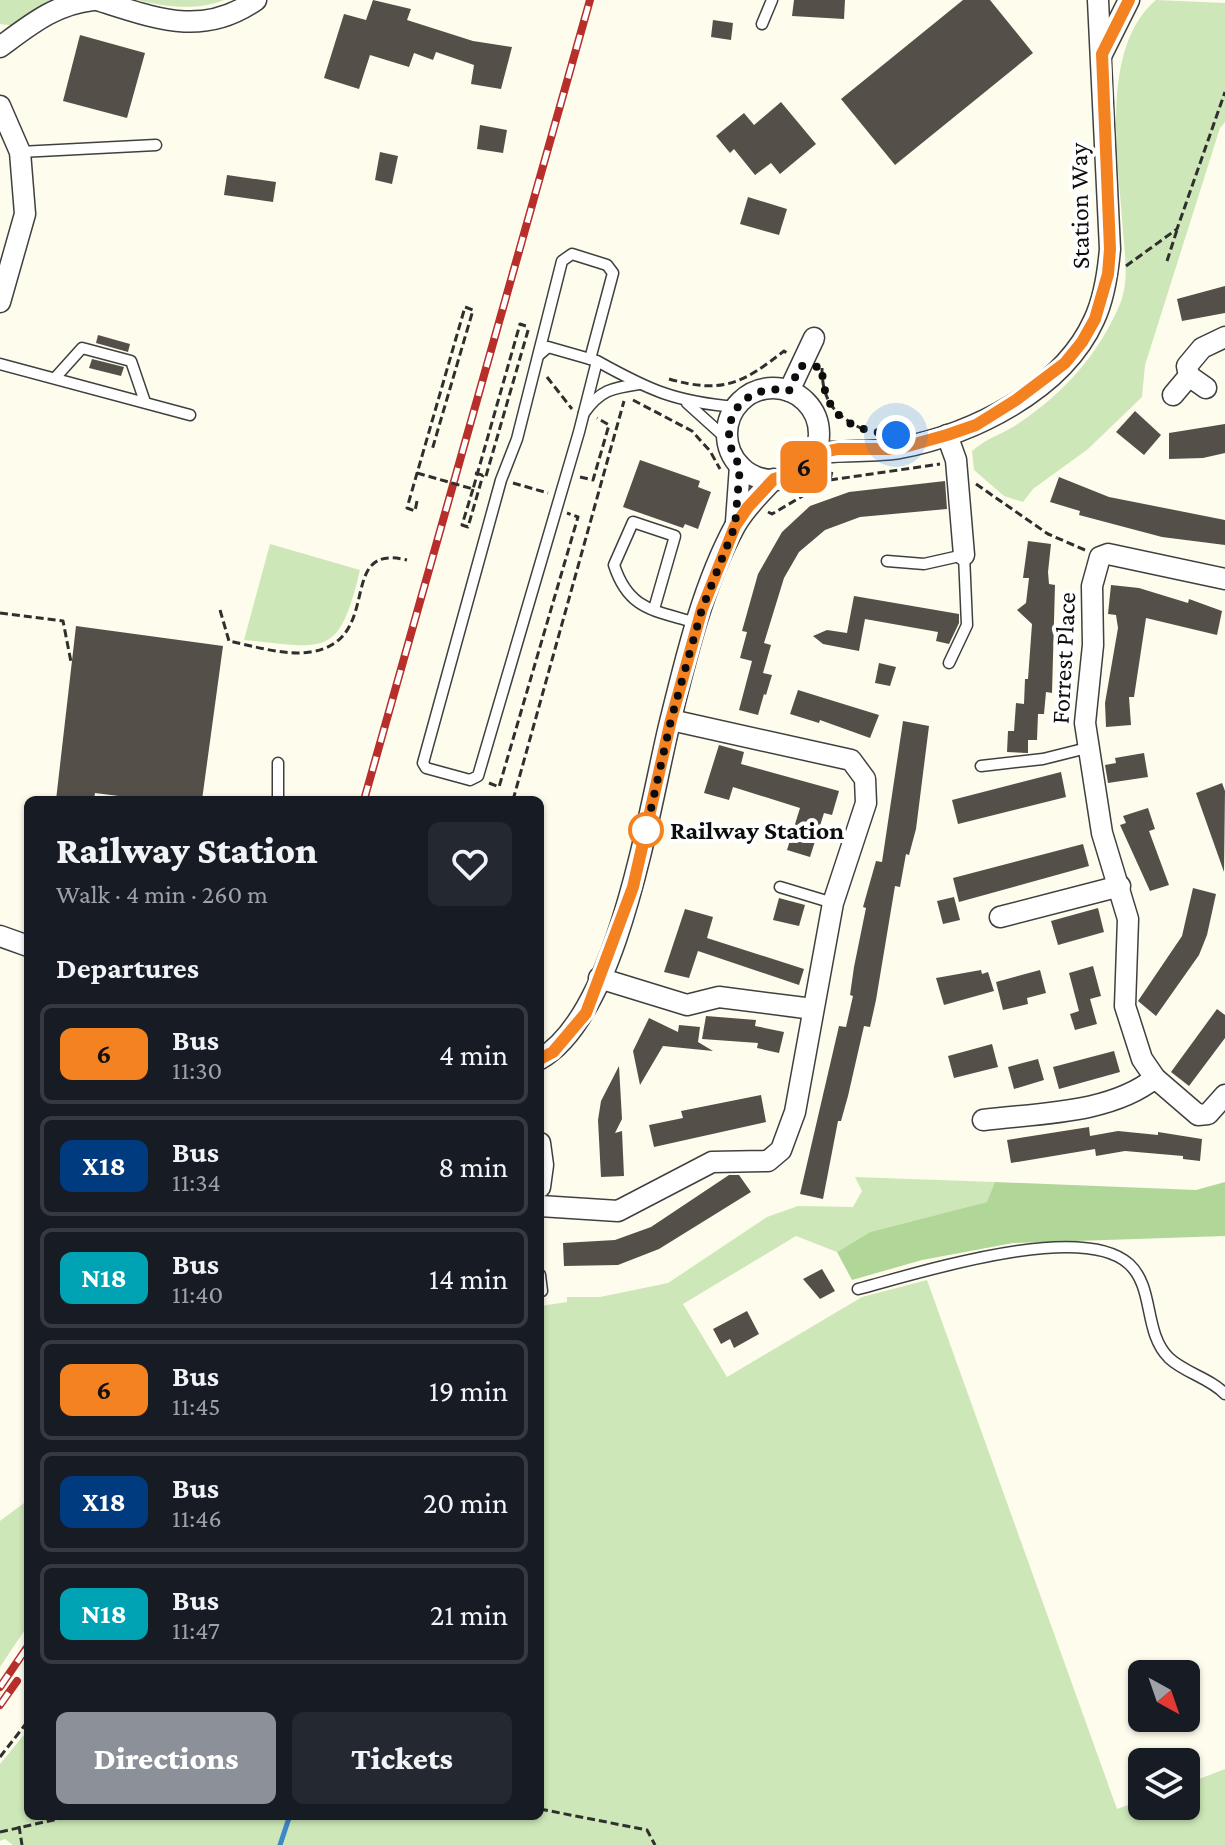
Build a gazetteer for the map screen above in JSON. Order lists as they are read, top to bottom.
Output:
{
  "streets": {
    "street": ["Station Way", "Forrest Place"]
  },
  "places": ["Railway Station"],
  "lines": ["bus line 6"],
  "north": "bottom right",
  "page": {
    "on_map": "6",
    "heading": [
      ["Railway Station", "Walk · 4 min · 260 m"],
      "Departures"
    ],
    "list": [
      {
        "mark": "6",
        "name": "Bus",
        "note": "11:30",
        "value": "4 min"
      },
      {
        "mark": "X18",
        "name": "Bus",
        "note": "11:34",
        "value": "8 min"
      },
      {
        "mark": "N18",
        "name": "Bus",
        "note": "11:40",
        "value": "14 min"
      },
      {
        "mark": "6",
        "name": "Bus",
        "note": "11:45",
        "value": "19 min"
      },
      {
        "mark": "X18",
        "name": "Bus",
        "note": "11:46",
        "value": "20 min"
      },
      {
        "mark": "N18",
        "name": "Bus",
        "note": "11:47",
        "value": "21 min"
      }
    ],
    "buttons": ["Directions", "Tickets"]
  }
}
